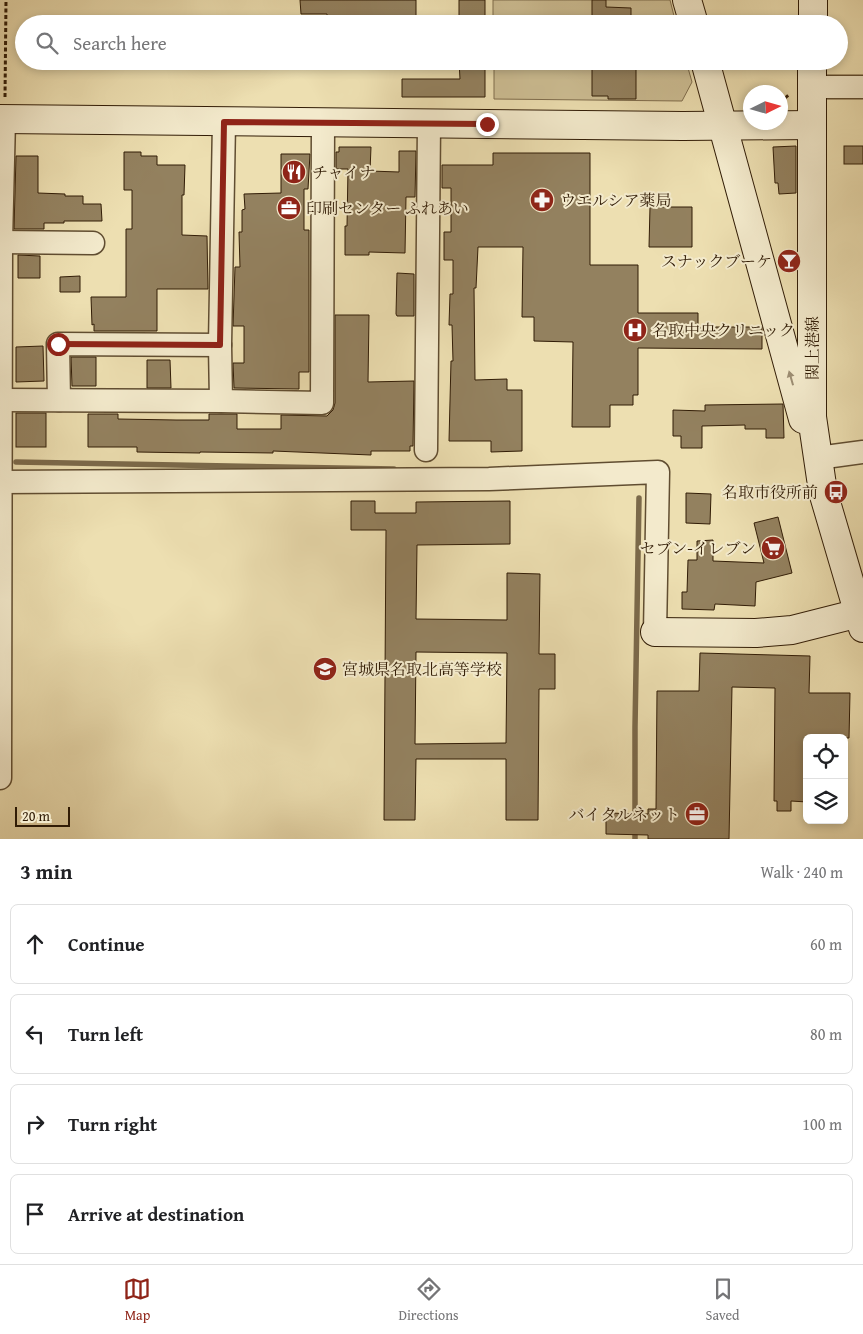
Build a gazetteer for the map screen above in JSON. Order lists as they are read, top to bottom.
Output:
{
  "streets": {
    "street": ["閖上港線"]
  },
  "places": {
    "restaurant": ["チャイナ"],
    "pharmacy": ["ウエルシア薬局"],
    "office": ["印刷センター ふれあい", "バイタルネット"],
    "bar": ["スナックブーケ"],
    "hospital": ["名取中央クリニック"],
    "bus stop": ["名取市役所前"],
    "supermarket": ["セブン-イレブン"],
    "school or university": ["宮城県名取北高等学校"]
  },
  "scale_bar": "20 m",
  "north": "right",
  "page": {
    "search": "Search here",
    "scale": "20 m",
    "heading": ["3 min", "Walk · 240 m"],
    "list": [
      ["Continue", "60 m"],
      ["Turn left", "80 m"],
      ["Turn right", "100 m"],
      "Arrive at destination"
    ],
    "nav": ["Map", "Directions", "Saved"]
  }
}
